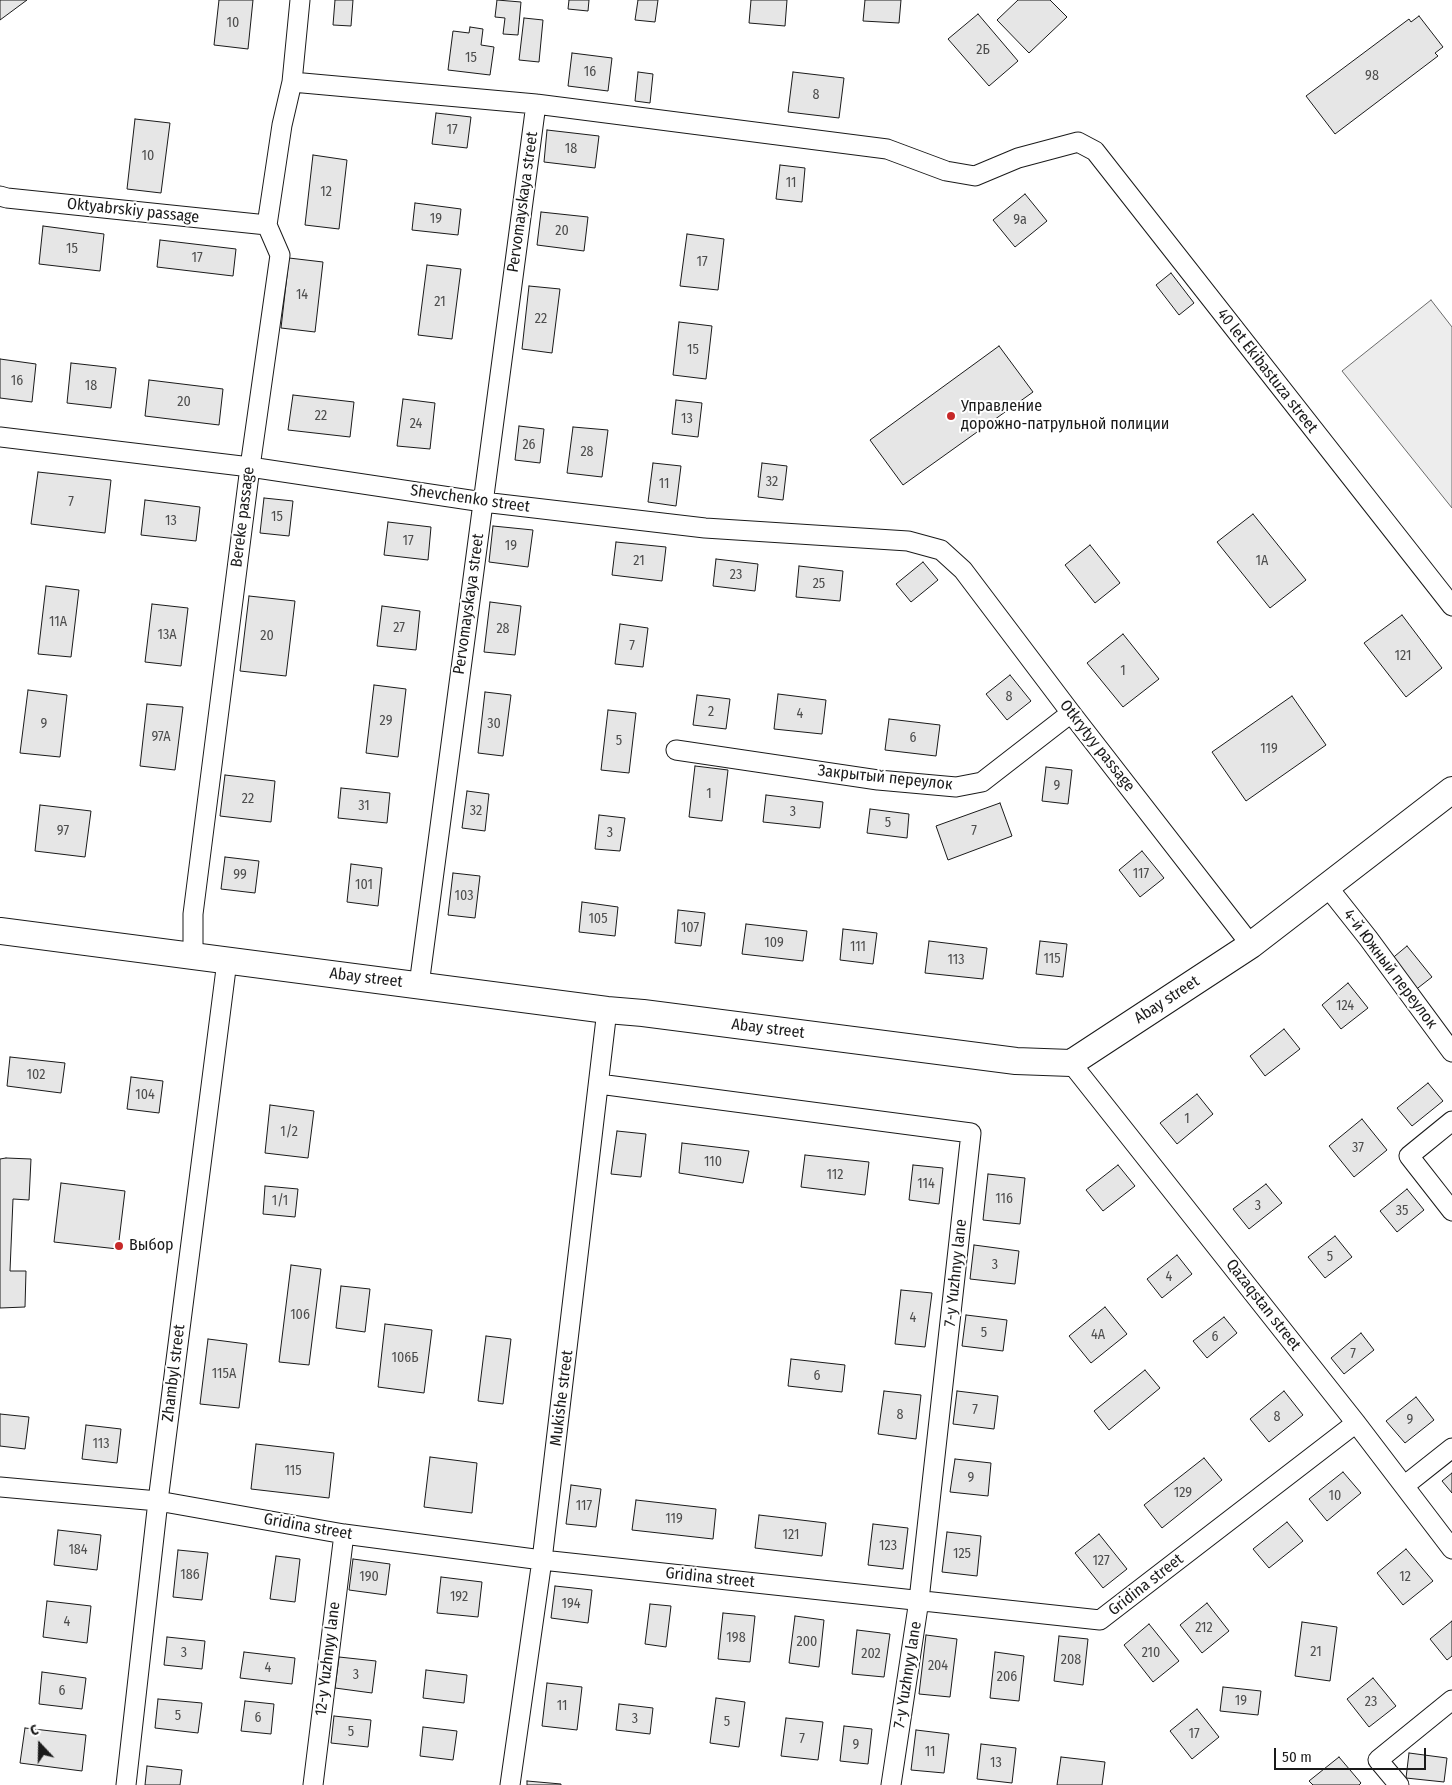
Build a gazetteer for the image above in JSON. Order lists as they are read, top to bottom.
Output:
{
  "streets": {
    "street": [
      "Pervomayskaya street",
      "Oktyabrskiy passage",
      "40 let Ekibastuza street",
      "Shevchenko street",
      "Bereke passage",
      "Otkrytyy passage",
      "Закрытый переулок",
      "4-й Южный переулок",
      "Abay street",
      "7-y Yuzhnyy lane",
      "Qazaqstan street",
      "Zhambyl street",
      "Mukishe street",
      "Gridina street",
      "12-y Yuzhnyy lane"
    ]
  },
  "crossings": [
    ["Pervomayskaya street", "40 let Ekibastuza street"],
    ["Pervomayskaya street", "Shevchenko street"],
    ["Pervomayskaya street", "Abay street"],
    ["Oktyabrskiy passage", "Bereke passage"],
    ["Shevchenko street", "Bereke passage"],
    ["Shevchenko street", "Otkrytyy passage"],
    ["Bereke passage", "Abay street"],
    ["Otkrytyy passage", "Закрытый переулок"],
    ["Otkrytyy passage", "Abay street"],
    ["4-й Южный переулок", "Abay street"],
    ["Abay street", "Qazaqstan street"],
    ["Abay street", "Zhambyl street"],
    ["Abay street", "Mukishe street"],
    ["7-y Yuzhnyy lane", "Mukishe street"],
    ["7-y Yuzhnyy lane", "Gridina street"],
    ["Qazaqstan street", "Gridina street"],
    ["Zhambyl street", "Gridina street"],
    ["Mukishe street", "Gridina street"],
    ["Gridina street", "12-y Yuzhnyy lane"]
  ],
  "places": ["Управление дорожно-патрульной полиции", "Выбор"],
  "house_numbers": [
    "10",
    "2Б",
    "15",
    "16",
    "98",
    "8",
    "17",
    "18",
    "10",
    "11",
    "12",
    "19",
    "9а",
    "20",
    "15",
    "17",
    "17",
    "14",
    "21",
    "22",
    "15",
    "16",
    "18",
    "20",
    "22",
    "13",
    "24",
    "26",
    "28",
    "32",
    "11",
    "7",
    "15",
    "13",
    "17",
    "19",
    "21",
    "1А",
    "23",
    "25",
    "11А",
    "27",
    "28",
    "13А",
    "20",
    "7",
    "121",
    "1",
    "8",
    "2",
    "4",
    "29",
    "9",
    "30",
    "97А",
    "6",
    "5",
    "119",
    "9",
    "1",
    "22",
    "31",
    "32",
    "3",
    "5",
    "97",
    "7",
    "3",
    "117",
    "99",
    "101",
    "103",
    "105",
    "107",
    "109",
    "111",
    "115",
    "113",
    "124",
    "102",
    "104",
    "1",
    "1/2",
    "37",
    "110",
    "112",
    "114",
    "116",
    "1/1",
    "3",
    "35",
    "5",
    "3",
    "4",
    "106",
    "4",
    "5",
    "4А",
    "6",
    "7",
    "106Б",
    "115А",
    "6",
    "7",
    "8",
    "8",
    "9",
    "113",
    "115",
    "9",
    "129",
    "10",
    "117",
    "119",
    "121",
    "123",
    "184",
    "125",
    "127",
    "186",
    "190",
    "12",
    "192",
    "194",
    "4",
    "212",
    "198",
    "200",
    "21",
    "3",
    "210",
    "202",
    "208",
    "204",
    "4",
    "3",
    "206",
    "6",
    "19",
    "23",
    "11",
    "5",
    "6",
    "3",
    "5",
    "5",
    "17",
    "7",
    "9",
    "11",
    "13"
  ],
  "scale_bar": "50 m",
  "north": "top"
}
